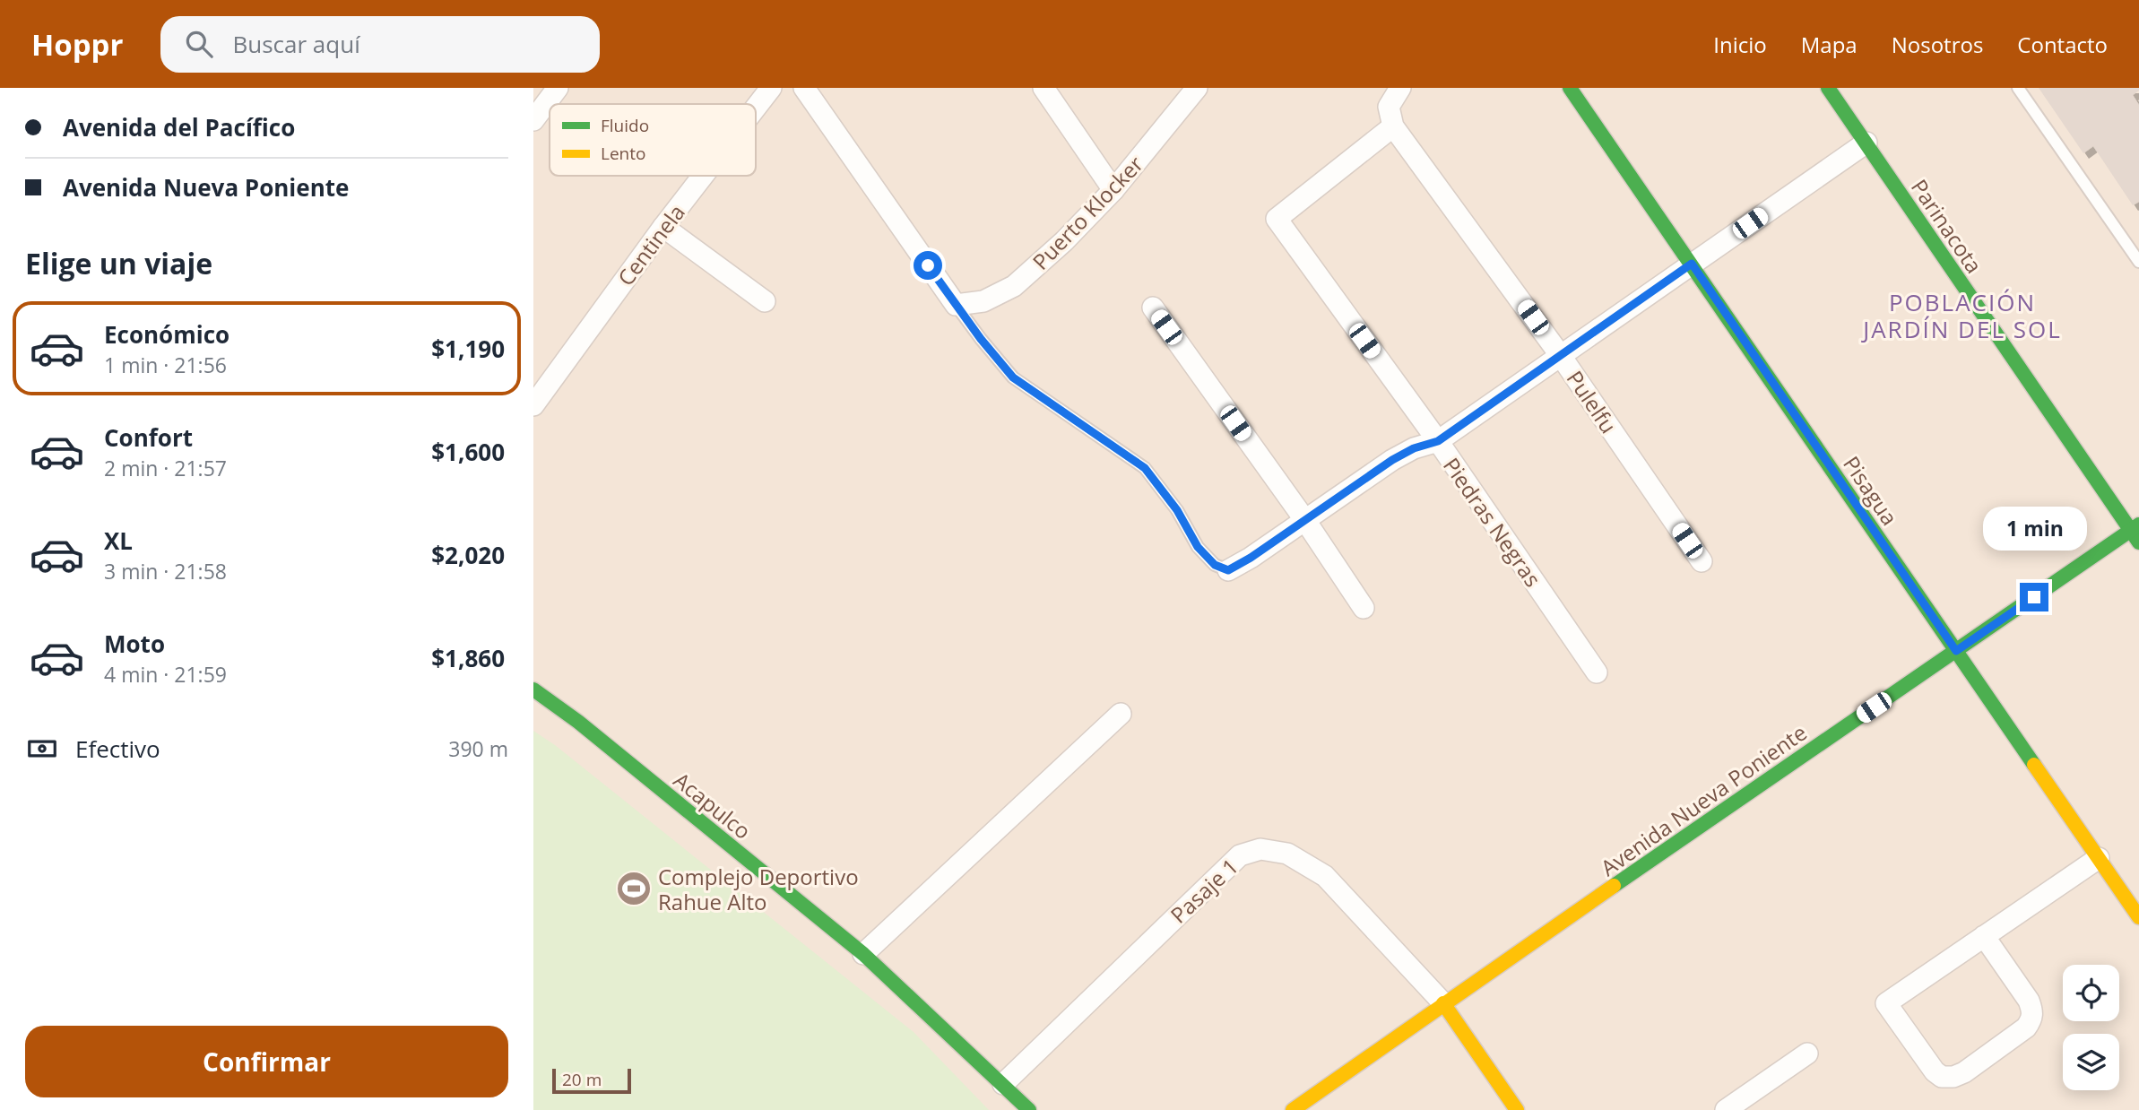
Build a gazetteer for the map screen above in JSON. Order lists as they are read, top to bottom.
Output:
{
  "streets": {
    "street": [
      "Puerto Klocker",
      "Parinacota",
      "Centinela",
      "Pulelfu",
      "Pisagua",
      "Piedras Negras",
      "Avenida Nueva Poniente",
      "Acapulco",
      "Pasaje 1"
    ]
  },
  "crossings": [
    ["Parinacota", "Avenida Nueva Poniente"],
    ["Pulelfu", "Piedras Negras"],
    ["Pisagua", "Avenida Nueva Poniente"],
    ["Avenida Nueva Poniente", "Pasaje 1"],
    ["Acapulco", "Pasaje 1"]
  ],
  "districts": ["POBLACIÓN JARDÍN DEL SOL"],
  "places": {
    "sports": ["Complejo Deportivo Rahue Alto"]
  },
  "legend": ["Fluido", "Lento"],
  "scale_bar": "20 m",
  "page": {
    "header": "Hoppr",
    "search": "Buscar aquí",
    "nav": [
      "Inicio",
      "Mapa",
      "Nosotros",
      "Contacto"
    ],
    "banner": ["Avenida del Pacífico", "Avenida Nueva Poniente"],
    "heading": "Elige un viaje",
    "list": [
      {
        "name": "Económico",
        "note": "1 min · 21:56",
        "value": "$1,190"
      },
      {
        "name": "Confort",
        "note": "2 min · 21:57",
        "value": "$1,600"
      },
      {
        "name": "XL",
        "note": "3 min · 21:58",
        "value": "$2,020"
      },
      {
        "name": "Moto",
        "note": "4 min · 21:59",
        "value": "$1,860"
      }
    ],
    "bubble": "1 min",
    "pay": ["Efectivo", "390 m"],
    "buttons": "Confirmar",
    "scale": "20 m"
  }
}
